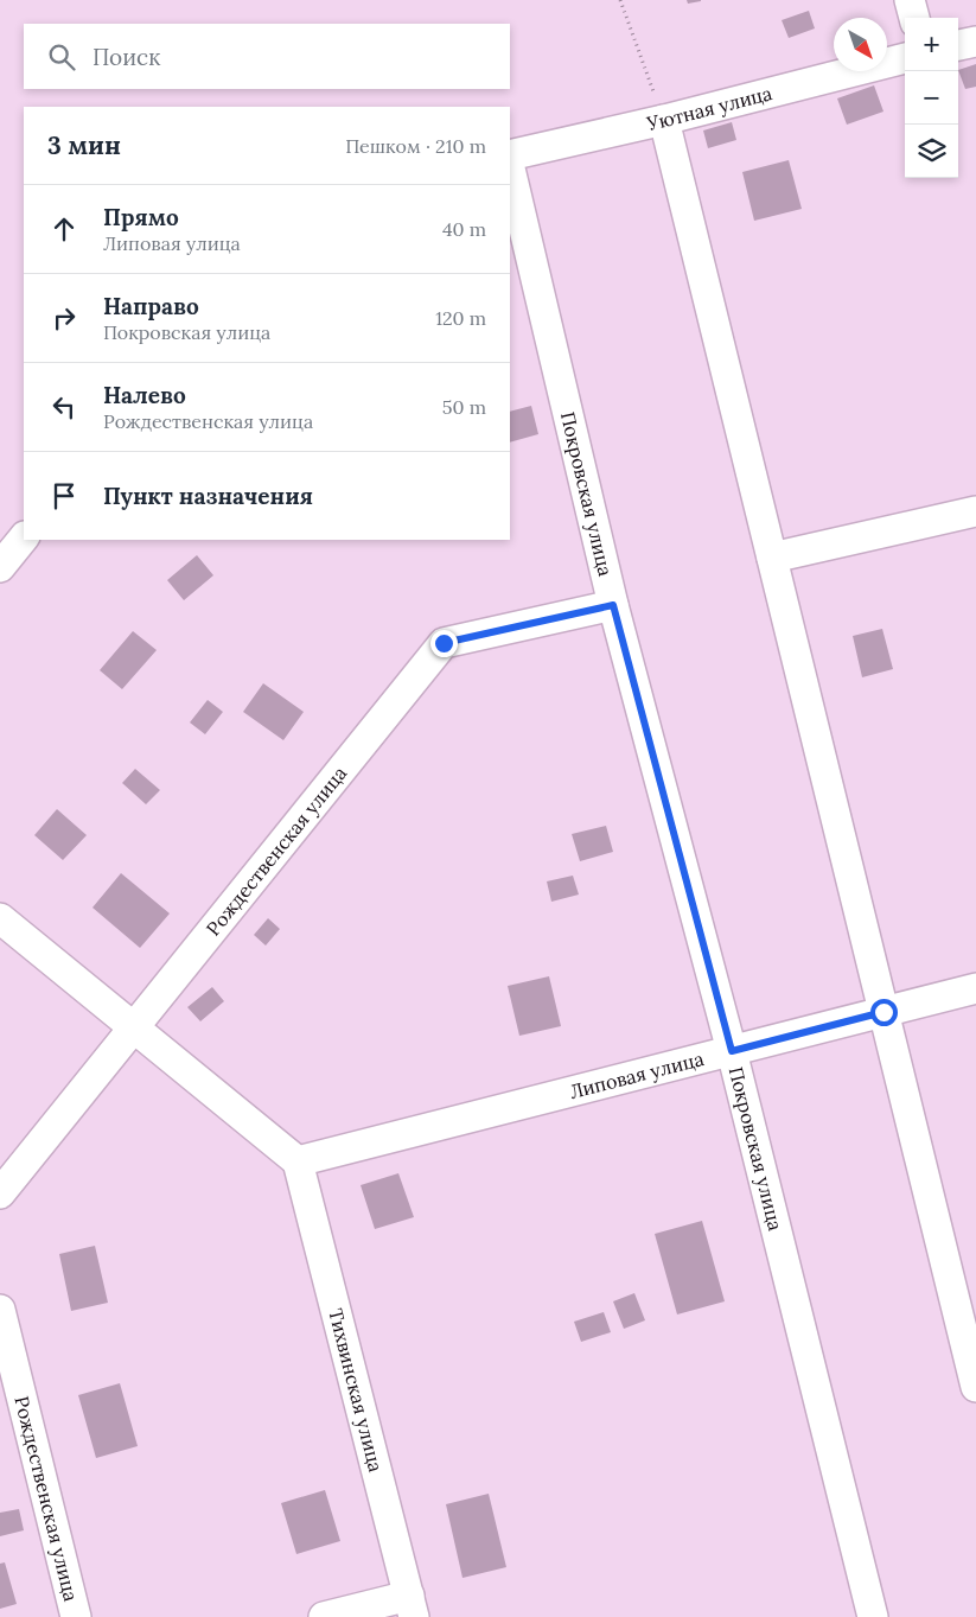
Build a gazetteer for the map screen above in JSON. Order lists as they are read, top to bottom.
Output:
{
  "streets": {
    "street": [
      "Уютная улица",
      "Покровская улица",
      "Рождественская улица",
      "Липовая улица",
      "Тихвинская улица"
    ]
  },
  "crossings": [
    ["Покровская улица", "Рождественская улица"],
    ["Покровская улица", "Липовая улица"],
    ["Липовая улица", "Тихвинская улица"]
  ],
  "north": "bottom right",
  "page": {
    "map_buttons": ["+", "−"],
    "search": "Поиск",
    "heading": ["3 мин", "Пешком · 210 m"],
    "list": [
      ["Прямо", "Липовая улица", "40 m"],
      ["Направо", "Покровская улица", "120 m"],
      ["Налево", "Рождественская улица", "50 m"],
      "Пункт назначения"
    ]
  }
}
